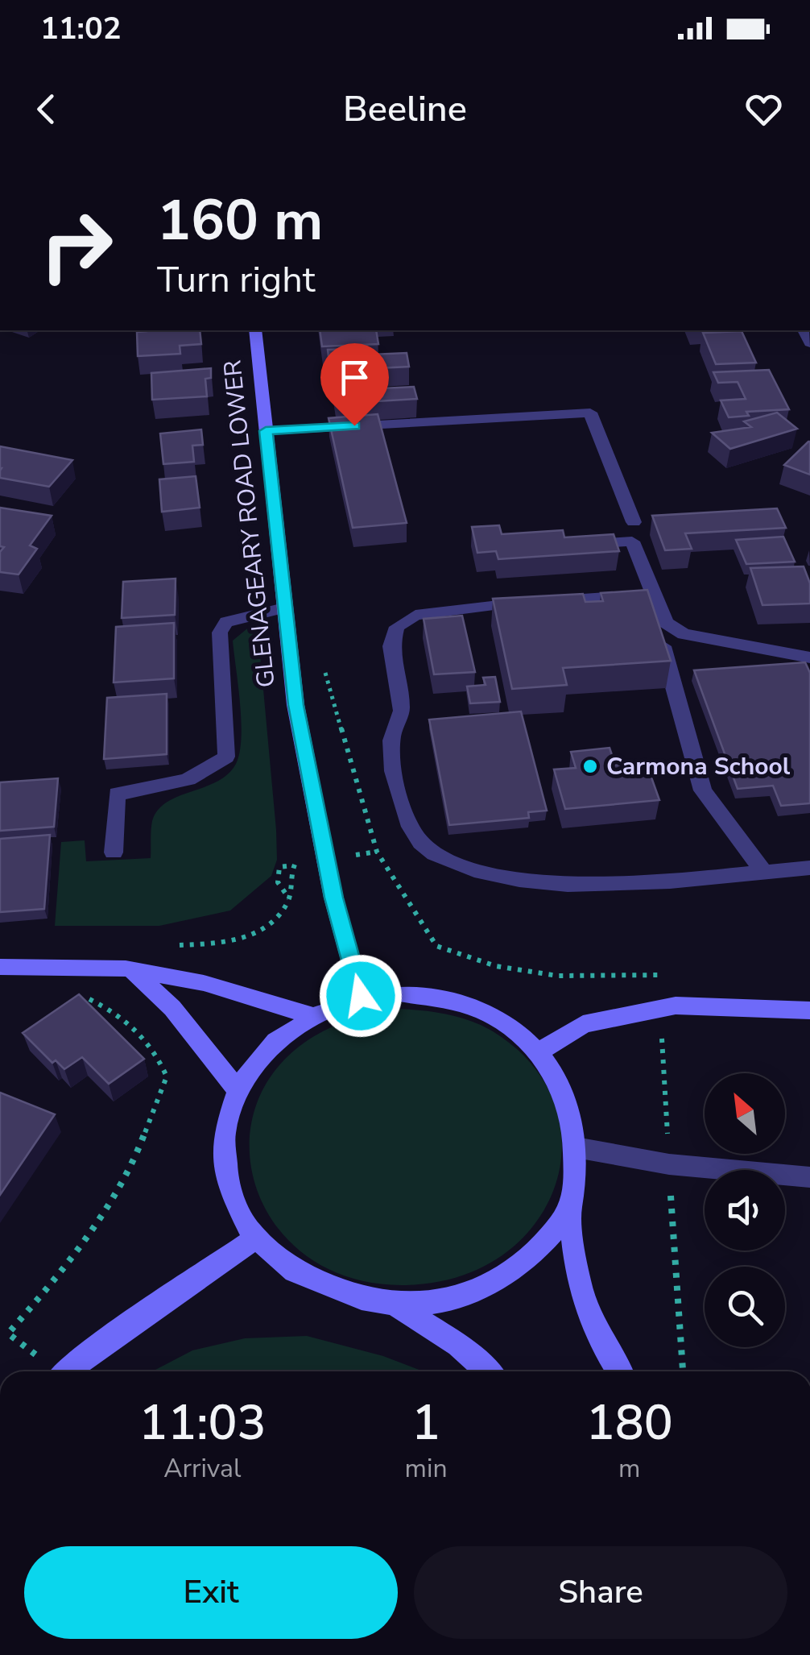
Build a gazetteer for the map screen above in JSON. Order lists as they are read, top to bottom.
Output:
{
  "streets": {
    "main road": ["GLENAGEARY ROAD LOWER"]
  },
  "places": ["Carmona School"],
  "north": "top left",
  "page": {
    "status": "11:02",
    "header": "Beeline",
    "turn": ["160 m", "Turn right"],
    "eta": [
      "11:03",
      "Arrival",
      "1",
      "min",
      "180",
      "m"
    ],
    "buttons": ["Exit", "Share"]
  }
}
